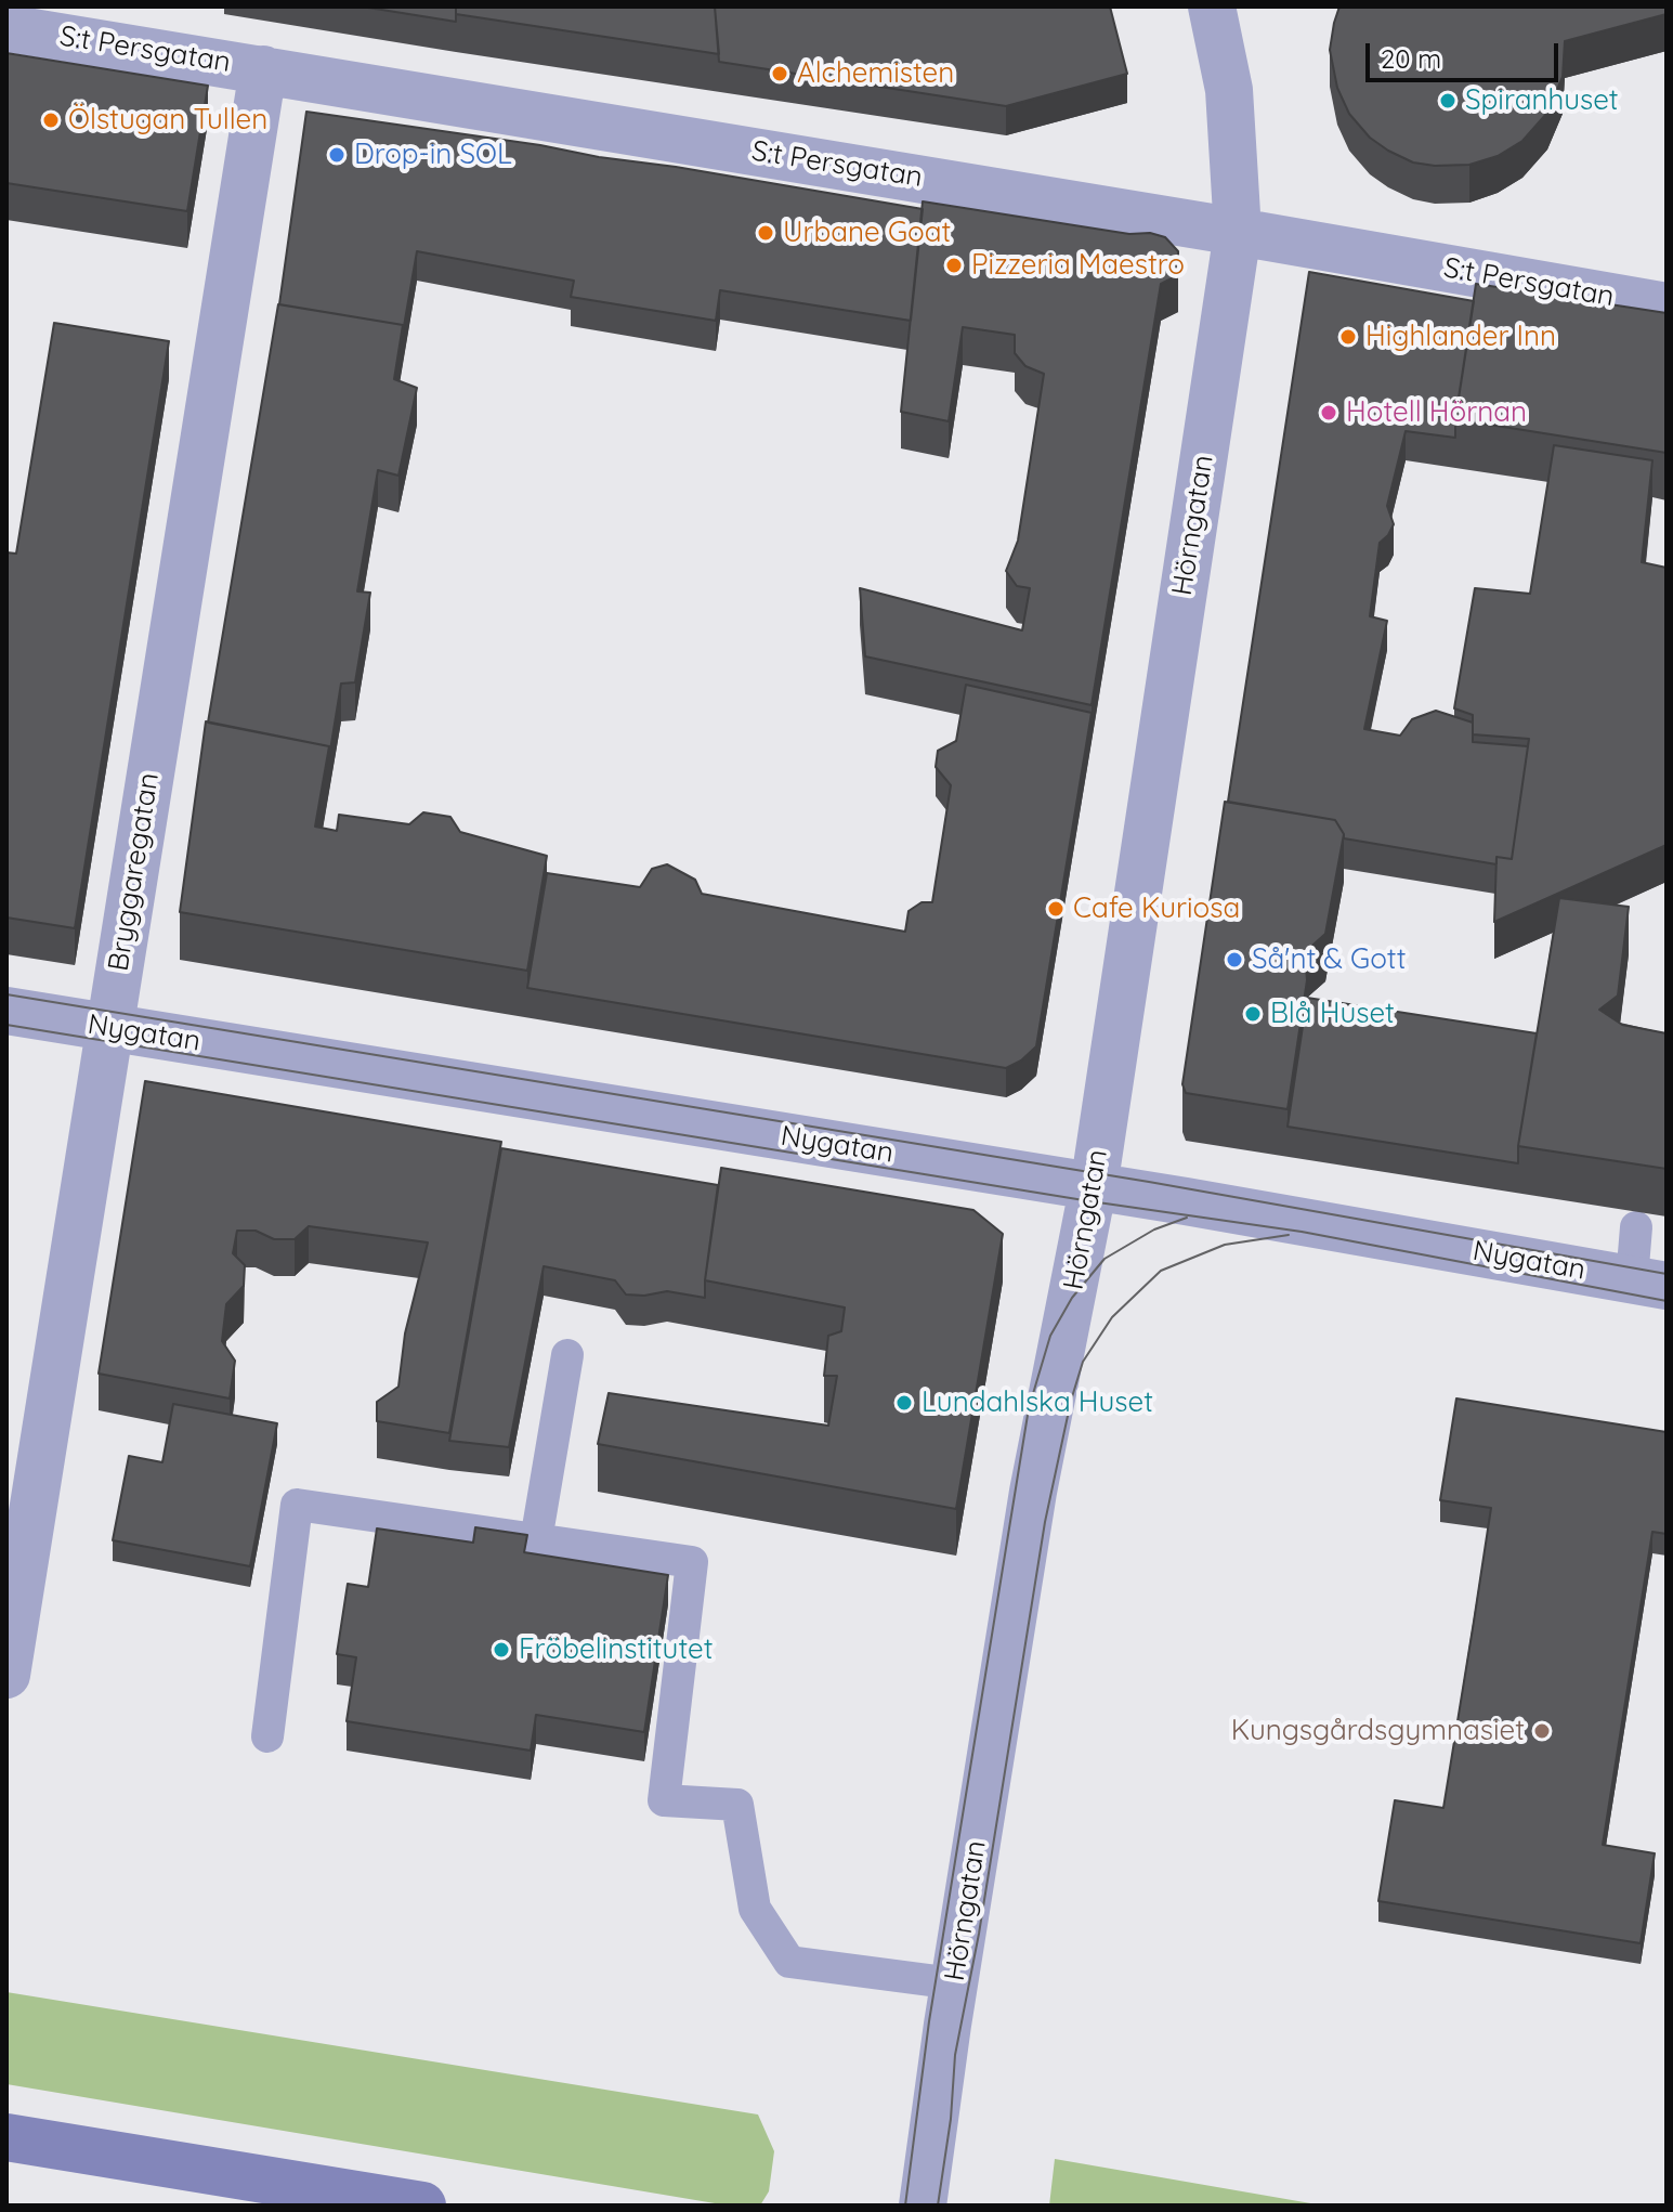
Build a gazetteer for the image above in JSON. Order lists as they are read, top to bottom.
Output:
{
  "streets": {
    "street": [
      "S:t Persgatan",
      "Hörngatan",
      "Bryggaregatan",
      "Nygatan"
    ]
  },
  "crossings": [
    ["S:t Persgatan", "Hörngatan"],
    ["S:t Persgatan", "Bryggaregatan"],
    ["Hörngatan", "Nygatan"],
    ["Bryggaregatan", "Nygatan"]
  ],
  "places": [
    "Alchemisten",
    "Spiranhuset",
    "Ölstugan Tullen",
    "Drop-in SOL",
    "Urbane Goat",
    "Pizzeria Maestro",
    "Highlander Inn",
    "Hotell Hörnan",
    "Cafe Kuriosa",
    "Så'nt & Gott",
    "Blå Huset",
    "Lundahlska Huset",
    "Fröbelinstitutet",
    "Kungsgårdsgymnasiet"
  ],
  "scale_bar": "20 m"
}
